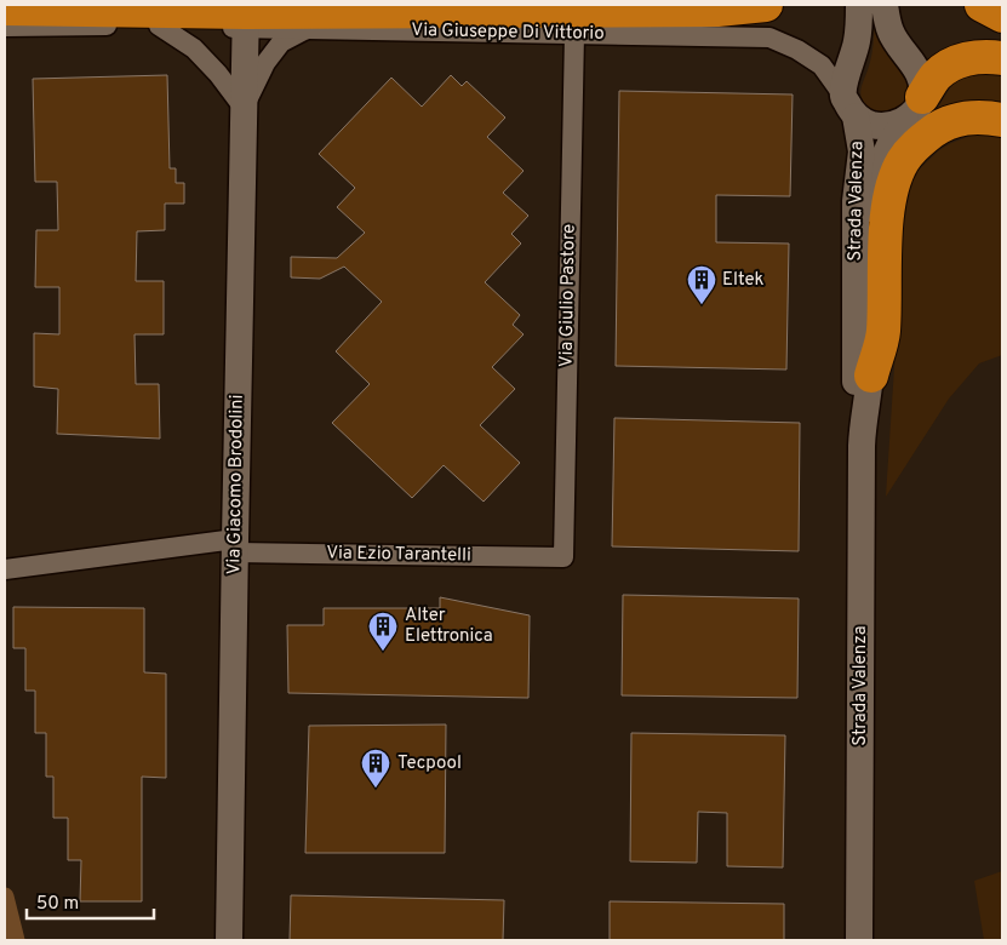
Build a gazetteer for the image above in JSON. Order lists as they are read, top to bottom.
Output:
{
  "streets": {
    "main road": ["Strada Valenza", "Via Giacomo Brodolini"],
    "street": ["Via Giuseppe Di Vittorio", "Via Giulio Pastore", "Via Ezio Tarantelli"]
  },
  "crossings": [
    ["Via Giuseppe Di Vittorio", "Strada Valenza"],
    ["Via Giuseppe Di Vittorio", "Via Giulio Pastore"],
    ["Via Giuseppe Di Vittorio", "Via Giacomo Brodolini"],
    ["Via Giulio Pastore", "Via Ezio Tarantelli"],
    ["Via Giacomo Brodolini", "Via Ezio Tarantelli"]
  ],
  "places": {
    "building": ["Eltek", "Alter Elettronica", "Tecpool"]
  },
  "scale_bar": "50 m"
}
